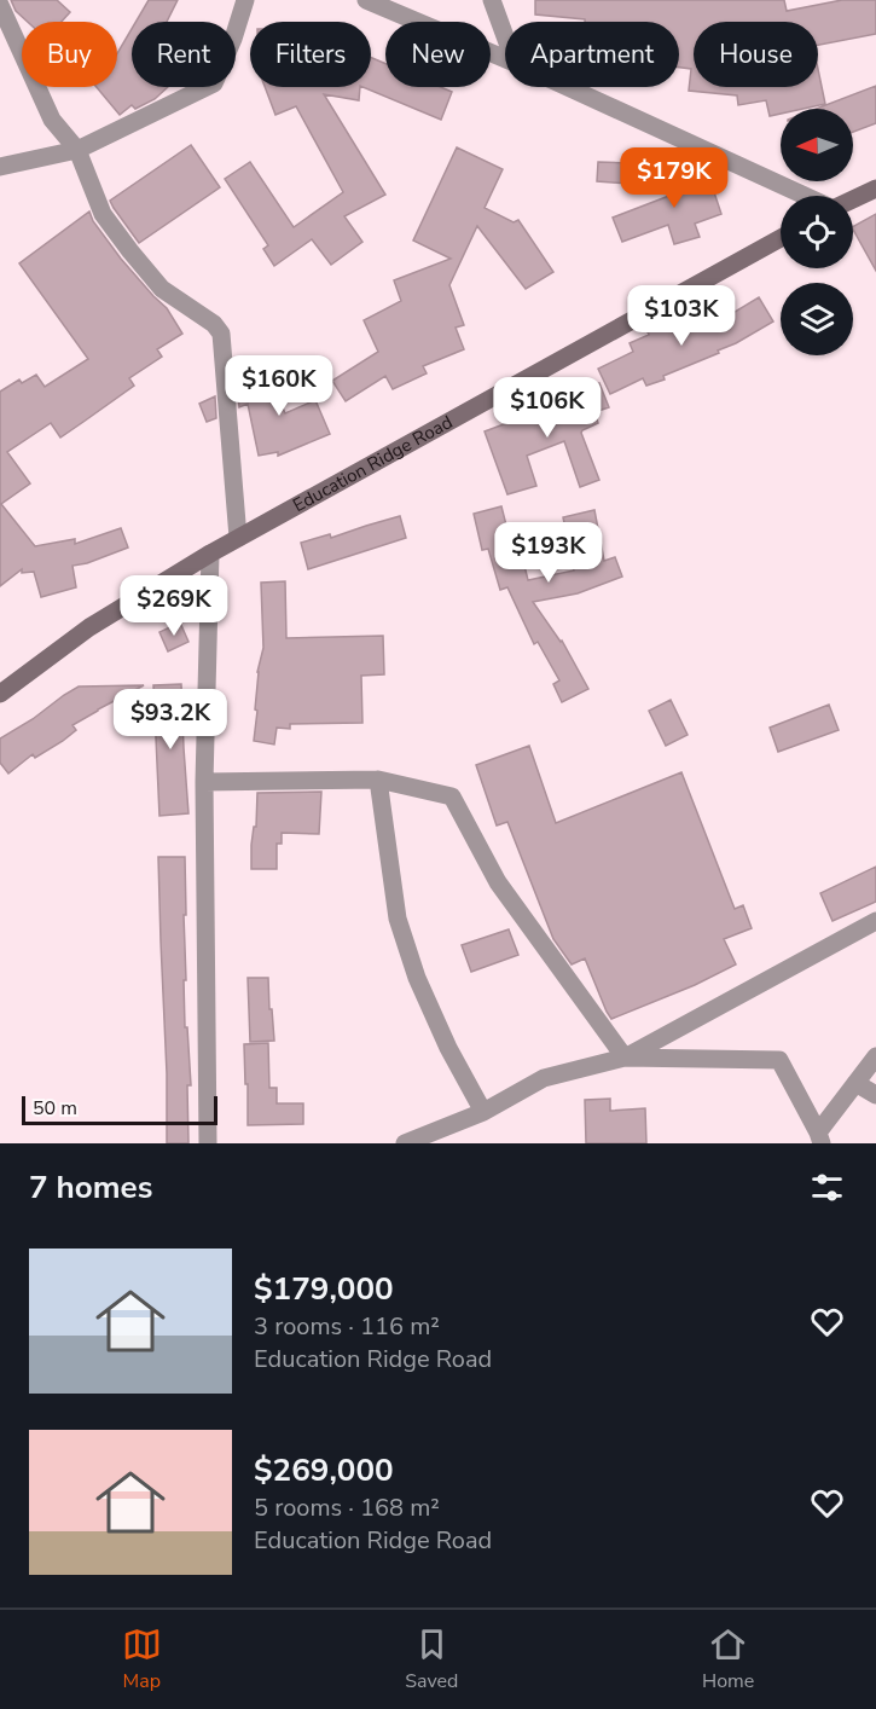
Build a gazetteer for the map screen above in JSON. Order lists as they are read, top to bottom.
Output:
{
  "streets": {
    "main road": ["Education Ridge Road"]
  },
  "scale_bar": "50 m",
  "north": "left",
  "page": {
    "chip": [
      "Buy",
      "Rent",
      "Filters",
      "New",
      "Apartment",
      "House"
    ],
    "price": [
      "$179K",
      "$103K",
      "$160K",
      "$106K",
      "$193K",
      "$269K",
      "$93.2K"
    ],
    "scale": "50 m",
    "heading": "7 homes",
    "list": [
      {
        "name": "$179,000",
        "note": "3 rooms · 116 m² · Education Ridge Road"
      },
      {
        "name": "$269,000",
        "note": "5 rooms · 168 m² · Education Ridge Road"
      }
    ],
    "tabs": ["Map", "Saved", "Home"]
  }
}
